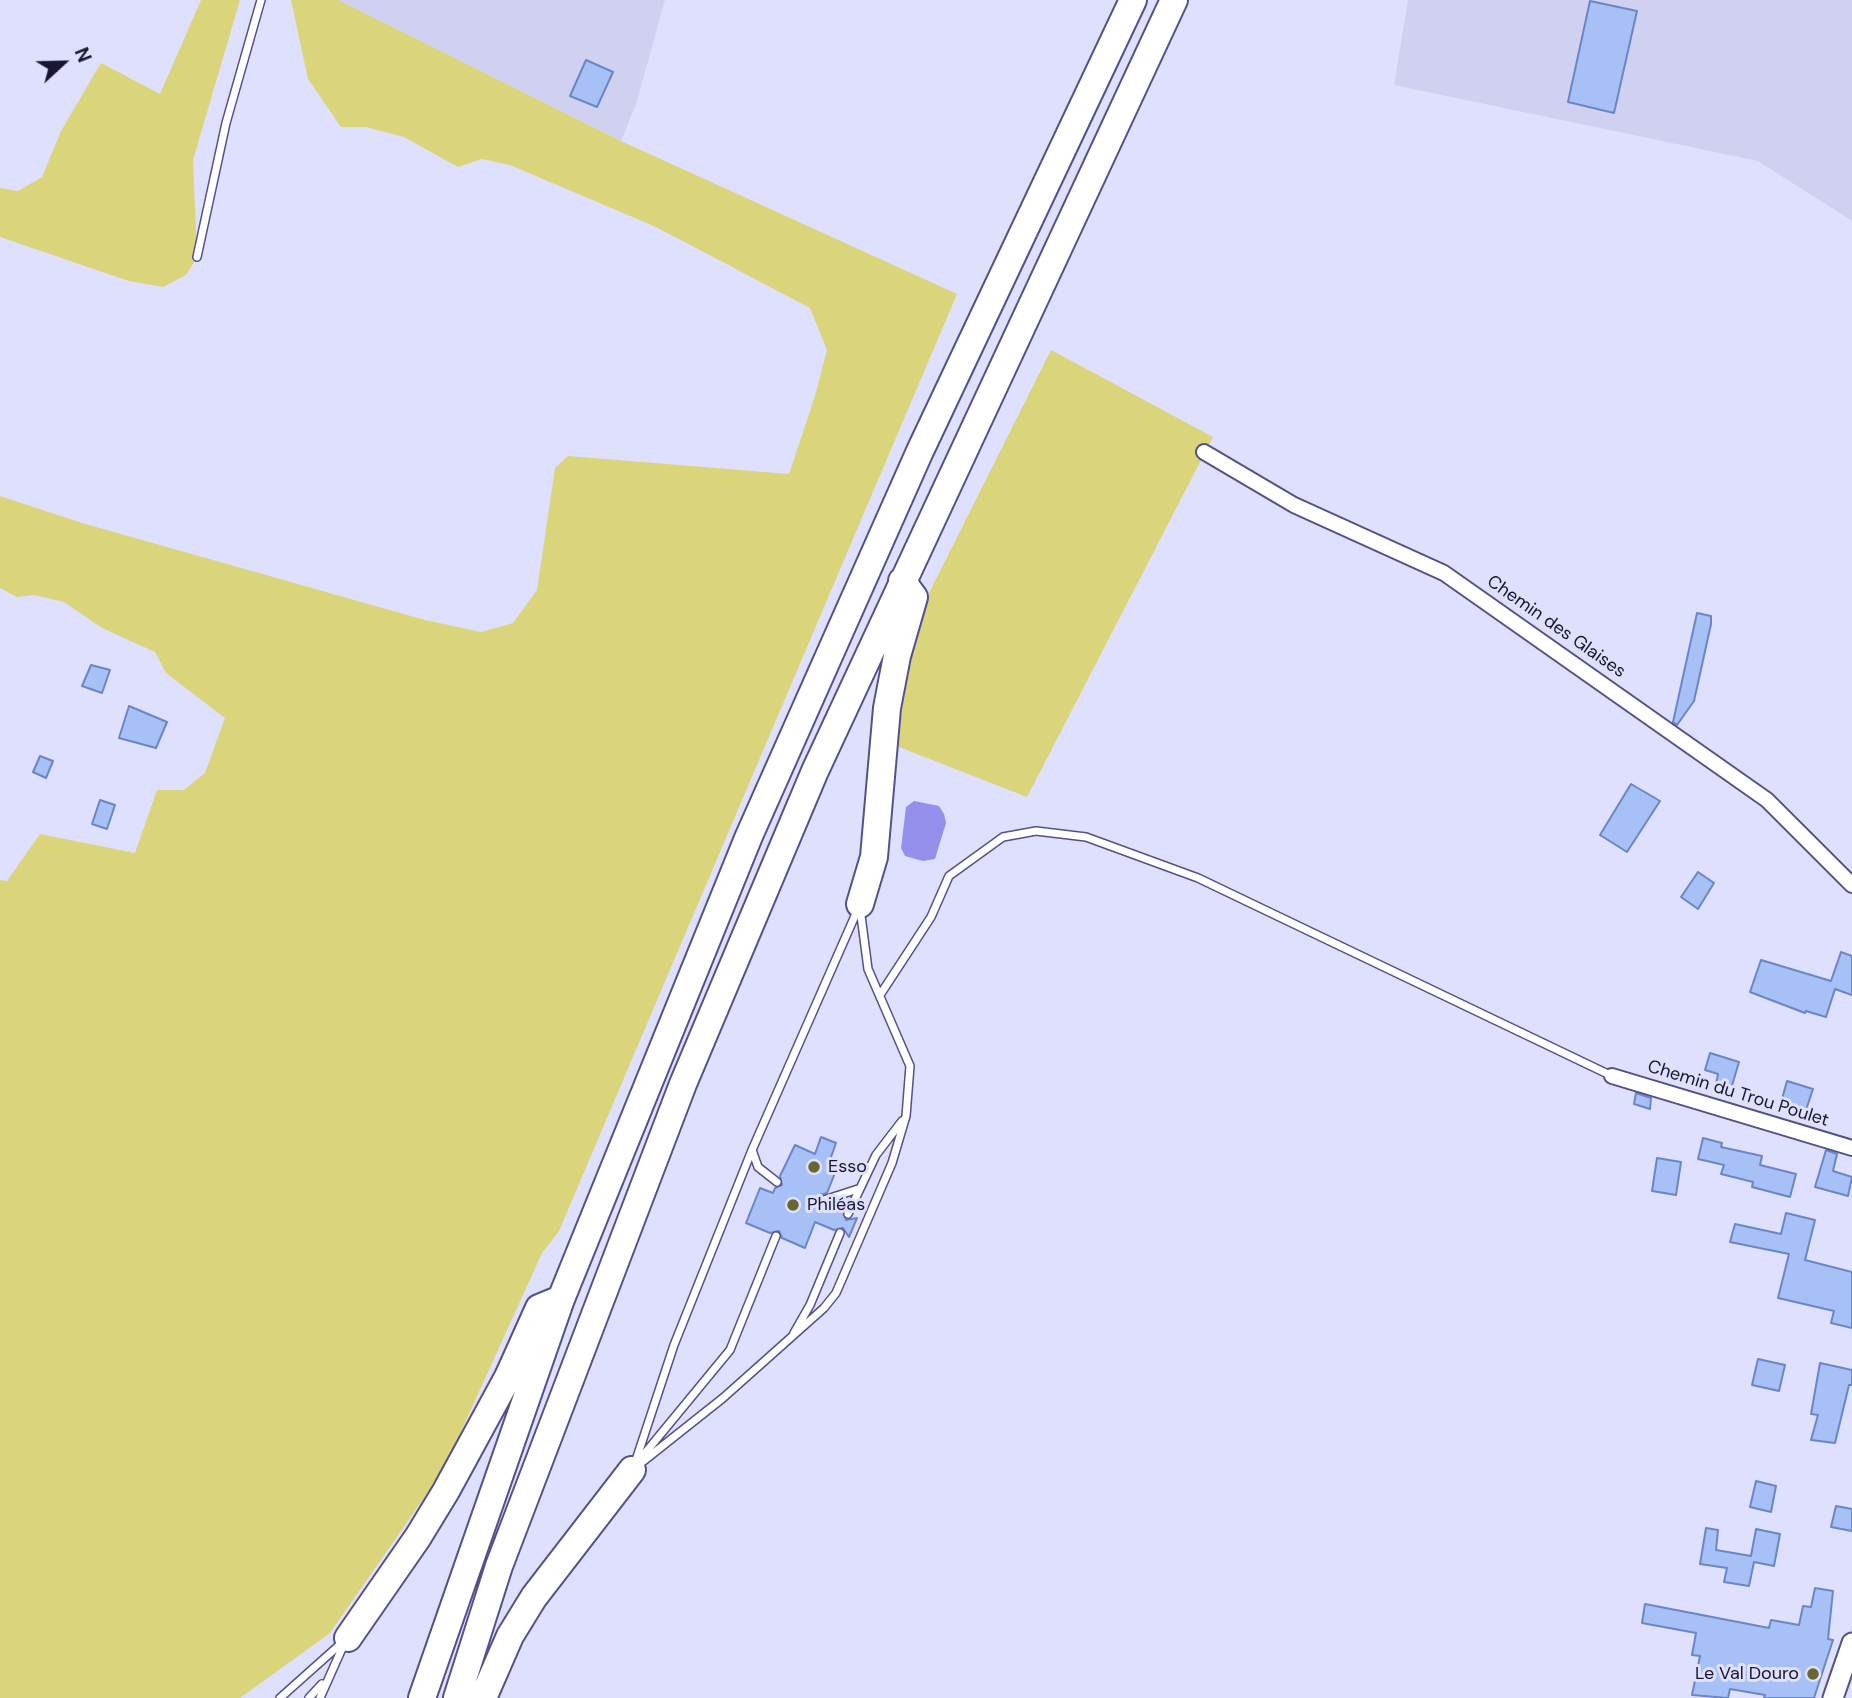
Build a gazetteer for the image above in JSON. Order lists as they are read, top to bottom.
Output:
{
  "streets": {
    "street": ["Chemin des Glaises", "Chemin du Trou Poulet"]
  },
  "places": ["Esso", "Philéas", "Le Val Douro"],
  "north": "right"
}
